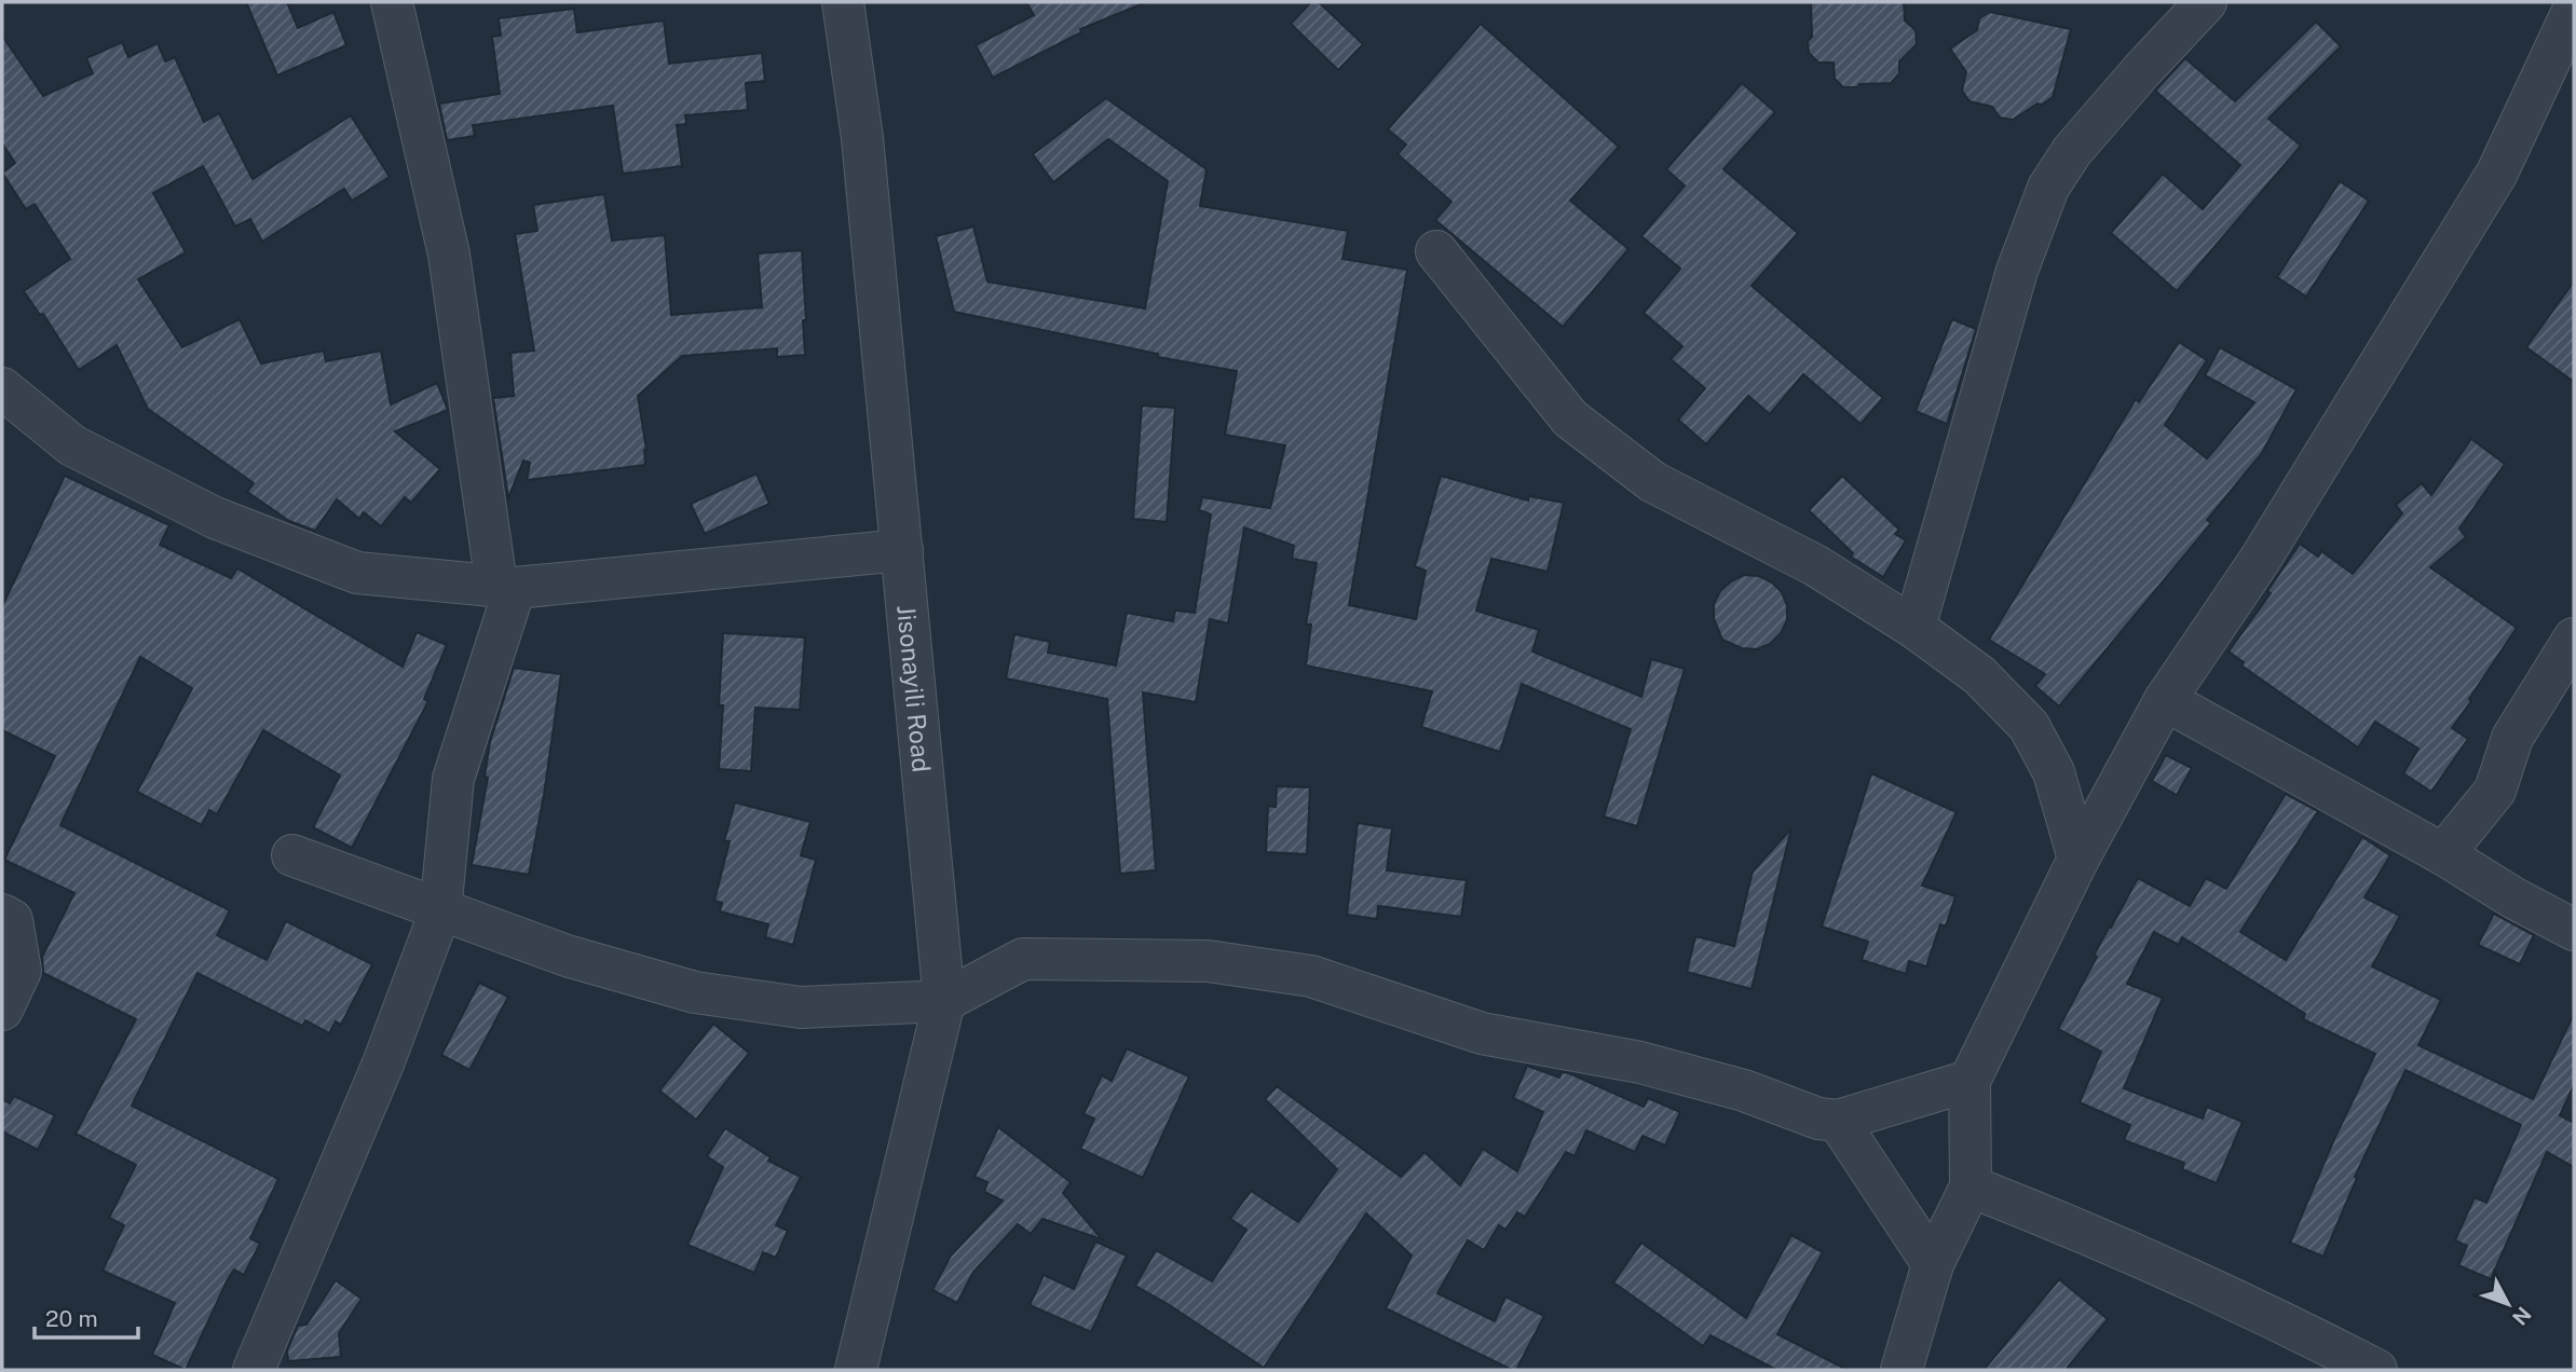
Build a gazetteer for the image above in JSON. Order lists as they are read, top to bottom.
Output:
{
  "streets": {
    "street": ["Jisonayili Road"]
  },
  "scale_bar": "20 m",
  "north": "bottom right"
}
